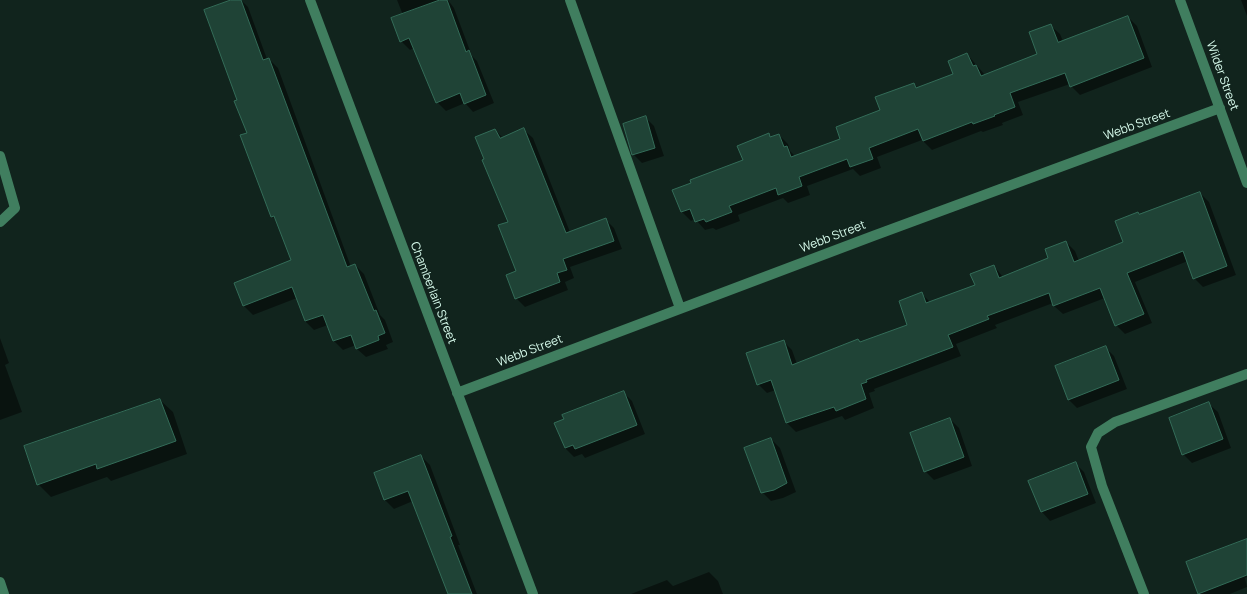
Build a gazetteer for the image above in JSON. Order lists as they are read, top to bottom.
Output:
{
  "streets": {
    "street": ["Wilder Street", "Webb Street", "Chamberlain Street"]
  },
  "crossings": [
    ["Wilder Street", "Webb Street"],
    ["Webb Street", "Chamberlain Street"]
  ]
}
